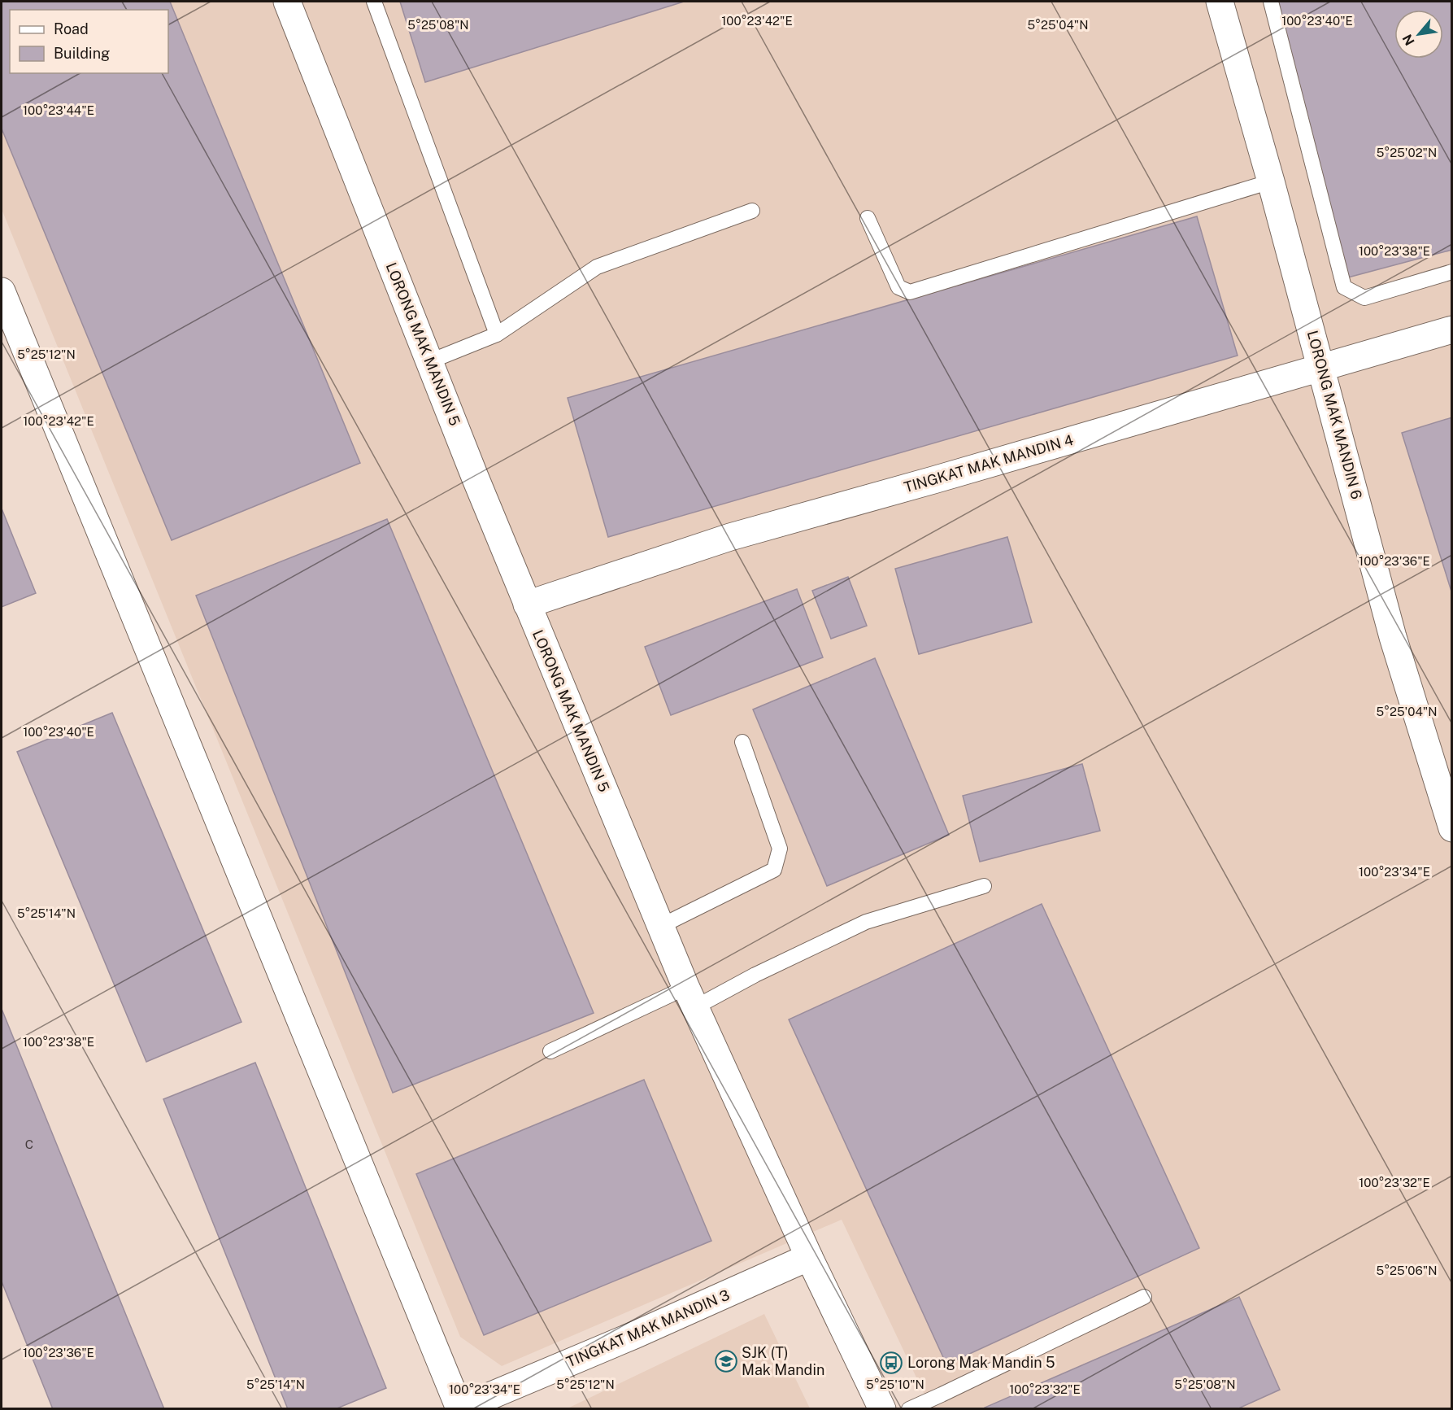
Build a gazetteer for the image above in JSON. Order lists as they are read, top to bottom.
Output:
{
  "streets": {
    "street": [
      "LORONG MAK MANDIN 5",
      "LORONG MAK MANDIN 6",
      "TINGKAT MAK MANDIN 4",
      "TINGKAT MAK MANDIN 3"
    ]
  },
  "crossings": [
    ["LORONG MAK MANDIN 5", "TINGKAT MAK MANDIN 4"],
    ["LORONG MAK MANDIN 5", "TINGKAT MAK MANDIN 3"],
    ["LORONG MAK MANDIN 6", "TINGKAT MAK MANDIN 4"]
  ],
  "places": {
    "school or university": ["SJK (T) Mak Mandin"],
    "bus stop": ["Lorong Mak Mandin 5"]
  },
  "house_numbers": ["C"],
  "legend": ["Road", "Building"],
  "north": "bottom left",
  "coordinates": [
    "100°23'42\"E",
    "100°23'40\"E",
    "5°25'08\"N",
    "5°25'04\"N",
    "100°23'44\"E",
    "5°25'02\"N",
    "100°23'38\"E",
    "5°25'12\"N",
    "100°23'36\"E",
    "100°23'34\"E",
    "5°25'14\"N",
    "100°23'32\"E",
    "5°25'06\"N",
    "5°25'10\"N"
  ]
}
